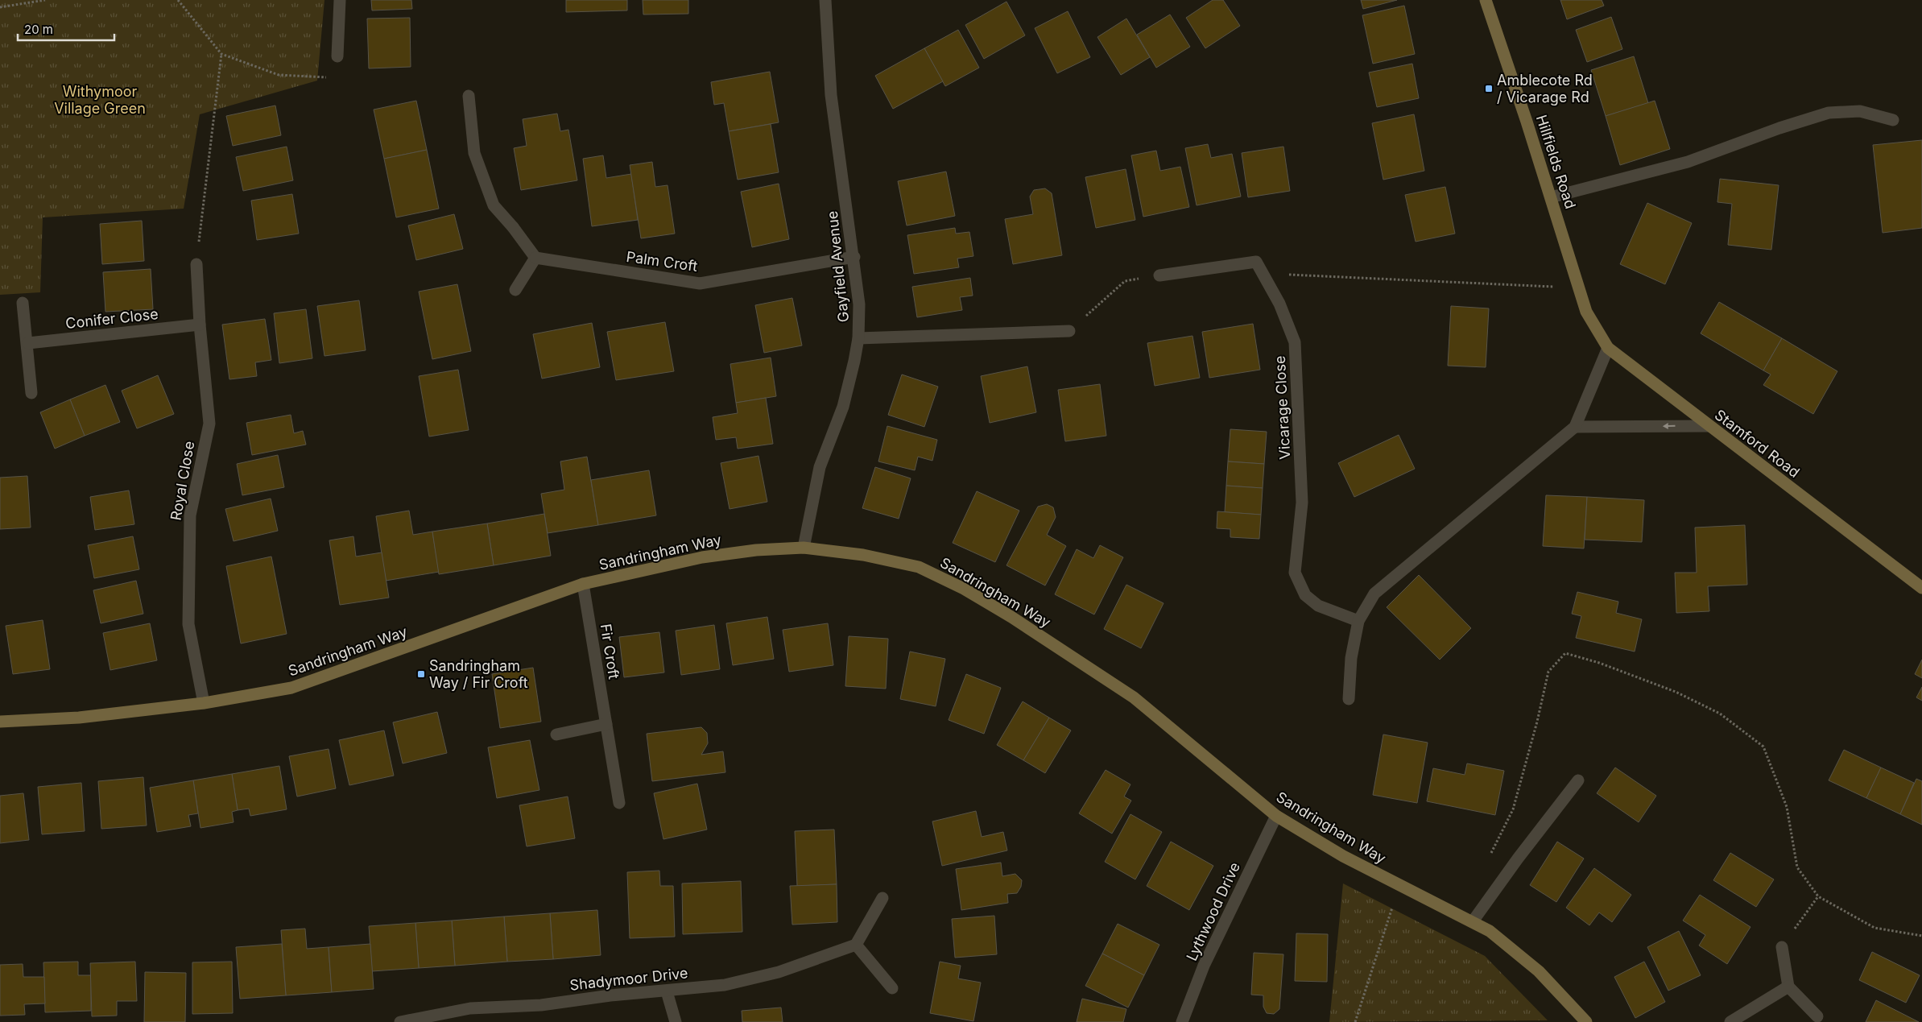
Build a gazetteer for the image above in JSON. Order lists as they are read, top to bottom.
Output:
{
  "streets": {
    "street": [
      "Hillfields Road",
      "Palm Croft",
      "Gayfield Avenue",
      "Conifer Close",
      "Vicarage Close",
      "Stamford Road",
      "Royal Close",
      "Sandringham Way",
      "Fir Croft",
      "Lythwood Drive",
      "Shadymoor Drive"
    ]
  },
  "crossings": [
    ["Hillfields Road", "Stamford Road"],
    ["Palm Croft", "Gayfield Avenue"],
    ["Gayfield Avenue", "Sandringham Way"],
    ["Conifer Close", "Royal Close"],
    ["Royal Close", "Sandringham Way"],
    ["Sandringham Way", "Fir Croft"],
    ["Sandringham Way", "Lythwood Drive"]
  ],
  "parks": ["Withymoor Village Green"],
  "places": {
    "transit": ["Amblecote Rd / Vicarage Rd", "Sandringham Way / Fir Croft"]
  },
  "scale_bar": "20 m"
}
